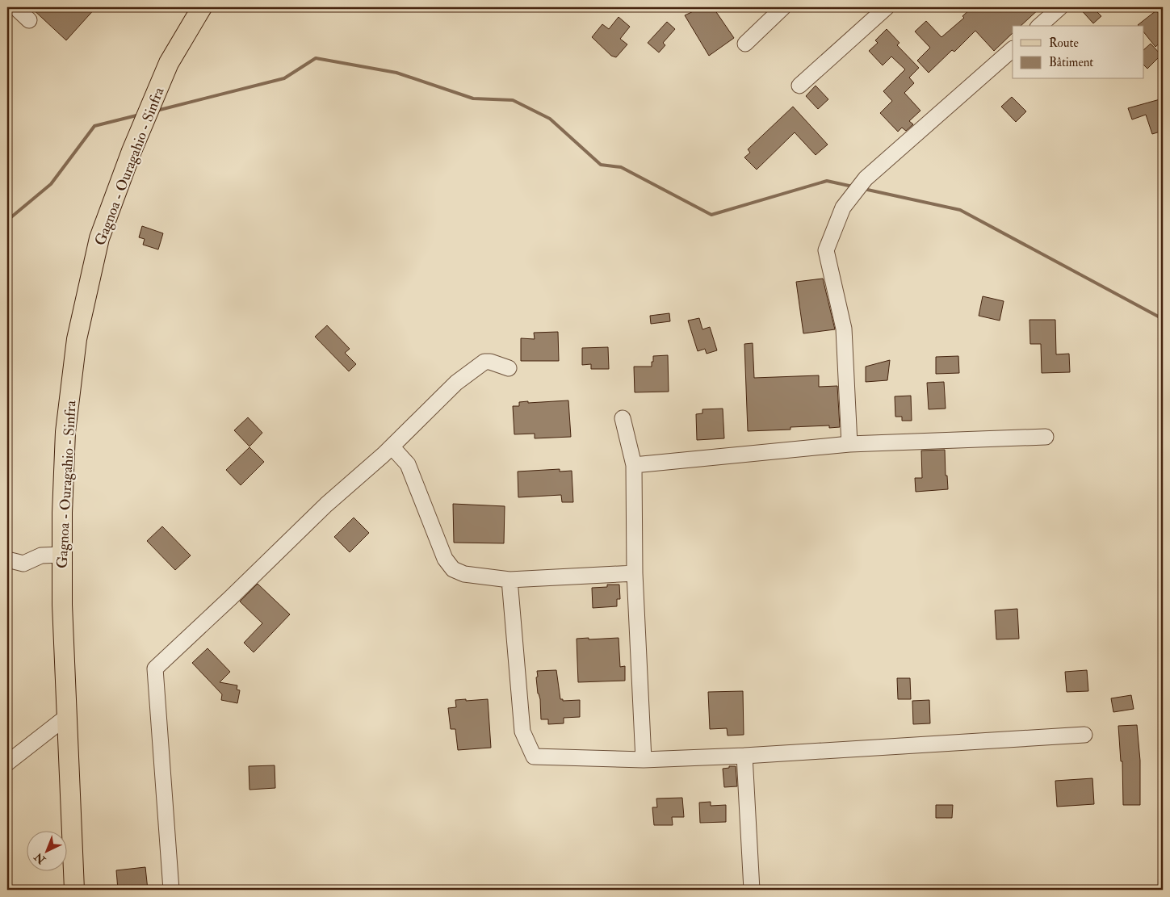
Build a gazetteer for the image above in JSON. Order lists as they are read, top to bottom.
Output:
{
  "streets": {
    "main road": ["Gagnoa - Ouragahio - Sinfra"]
  },
  "legend": ["Route", "Bâtiment"],
  "north": "bottom left"
}
